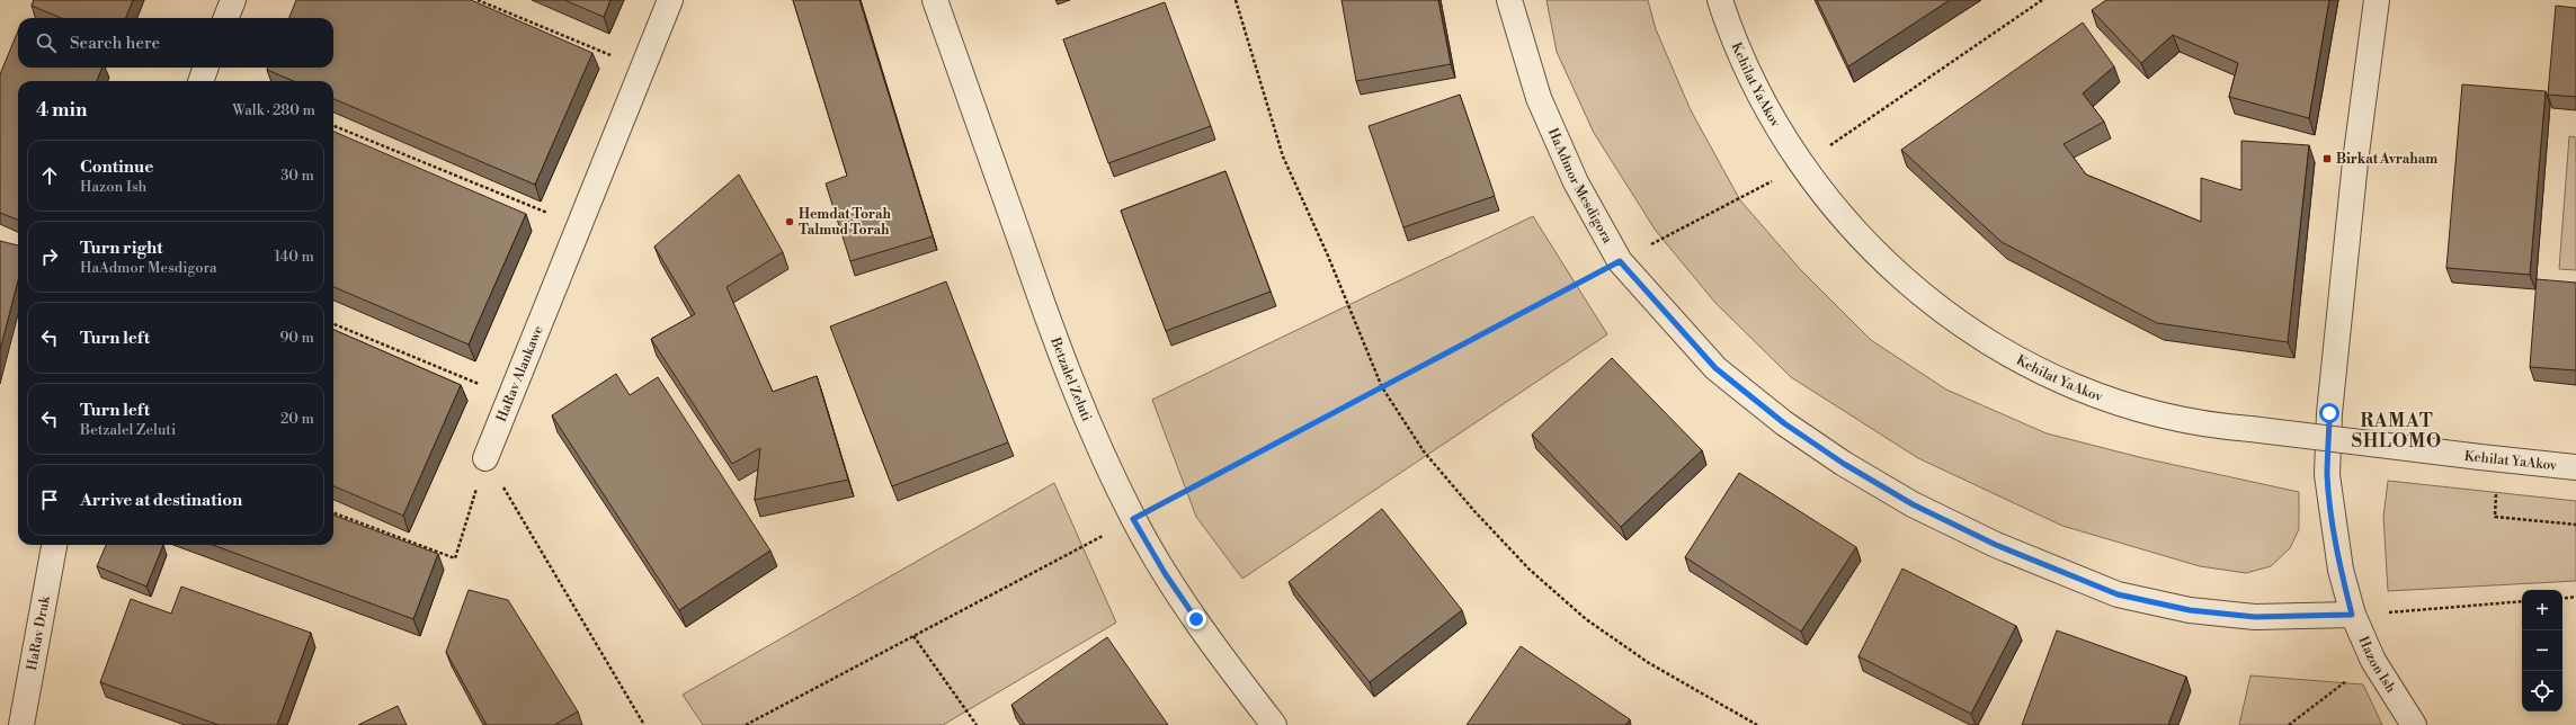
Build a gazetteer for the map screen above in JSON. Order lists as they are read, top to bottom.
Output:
{
  "streets": {
    "street": [
      "Kehilat YaAkov",
      "HaAdmor Mesdigora",
      "HaRav Alankawe",
      "Betzalel Zeluti",
      "HaRav Druk",
      "Hazon Ish"
    ]
  },
  "crossings": [
    ["HaAdmor Mesdigora", "Hazon Ish"]
  ],
  "districts": ["RAMAT SHLOMO"],
  "places": {
    "transit": ["Birkat Avraham"],
    "other": ["Hemdat Torah Talmud Torah"]
  },
  "page": {
    "search": "Search here",
    "heading": ["4 min", "Walk · 280 m"],
    "list": [
      ["Continue", "Hazon Ish", "30 m"],
      ["Turn right", "HaAdmor Mesdigora", "140 m"],
      ["Turn left", "90 m"],
      ["Turn left", "Betzalel Zeluti", "20 m"],
      "Arrive at destination"
    ],
    "map_buttons": ["+", "−"]
  }
}
